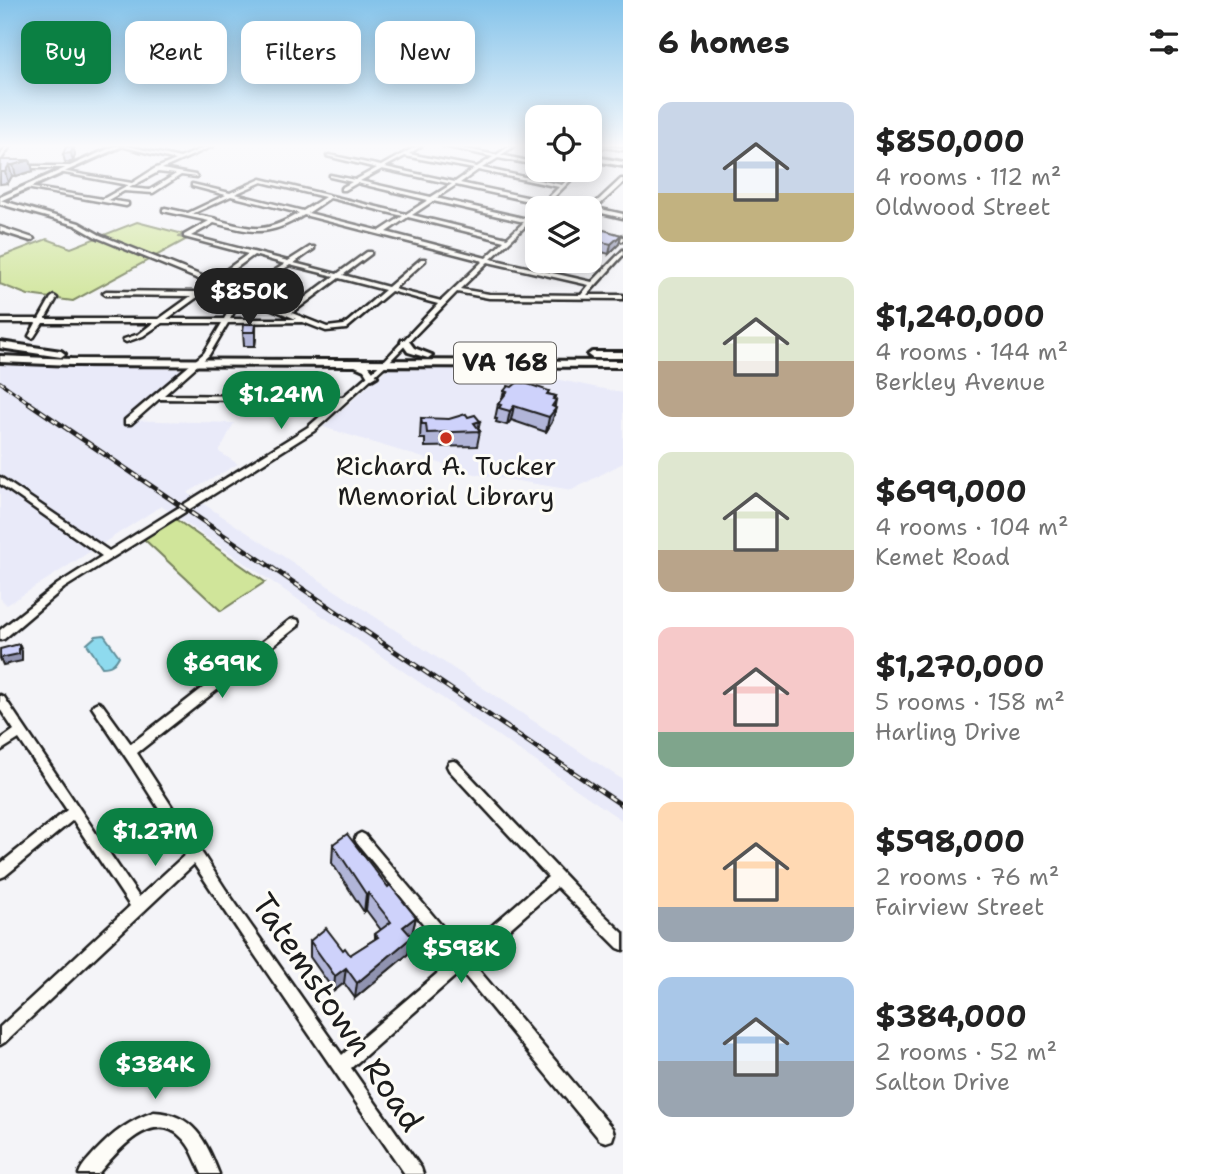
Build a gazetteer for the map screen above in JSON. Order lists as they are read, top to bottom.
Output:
{
  "streets": {
    "main road": ["VA 168"],
    "street": ["Tatemstown Road"]
  },
  "places": ["Richard A. Tucker Memorial Library"],
  "page": {
    "heading": "6 homes",
    "chip": [
      "Buy",
      "Rent",
      "Filters",
      "New"
    ],
    "list": [
      {
        "name": "$850,000",
        "note": "4 rooms · 112 m² · Oldwood Street"
      },
      {
        "name": "$1,240,000",
        "note": "4 rooms · 144 m² · Berkley Avenue"
      },
      {
        "name": "$699,000",
        "note": "4 rooms · 104 m² · Kemet Road"
      },
      {
        "name": "$1,270,000",
        "note": "5 rooms · 158 m² · Harling Drive"
      },
      {
        "name": "$598,000",
        "note": "2 rooms · 76 m² · Fairview Street"
      },
      {
        "name": "$384,000",
        "note": "2 rooms · 52 m² · Salton Drive"
      }
    ],
    "price": [
      "$850K",
      "$1.24M",
      "$699K",
      "$1.27M",
      "$598K",
      "$384K"
    ]
  }
}
